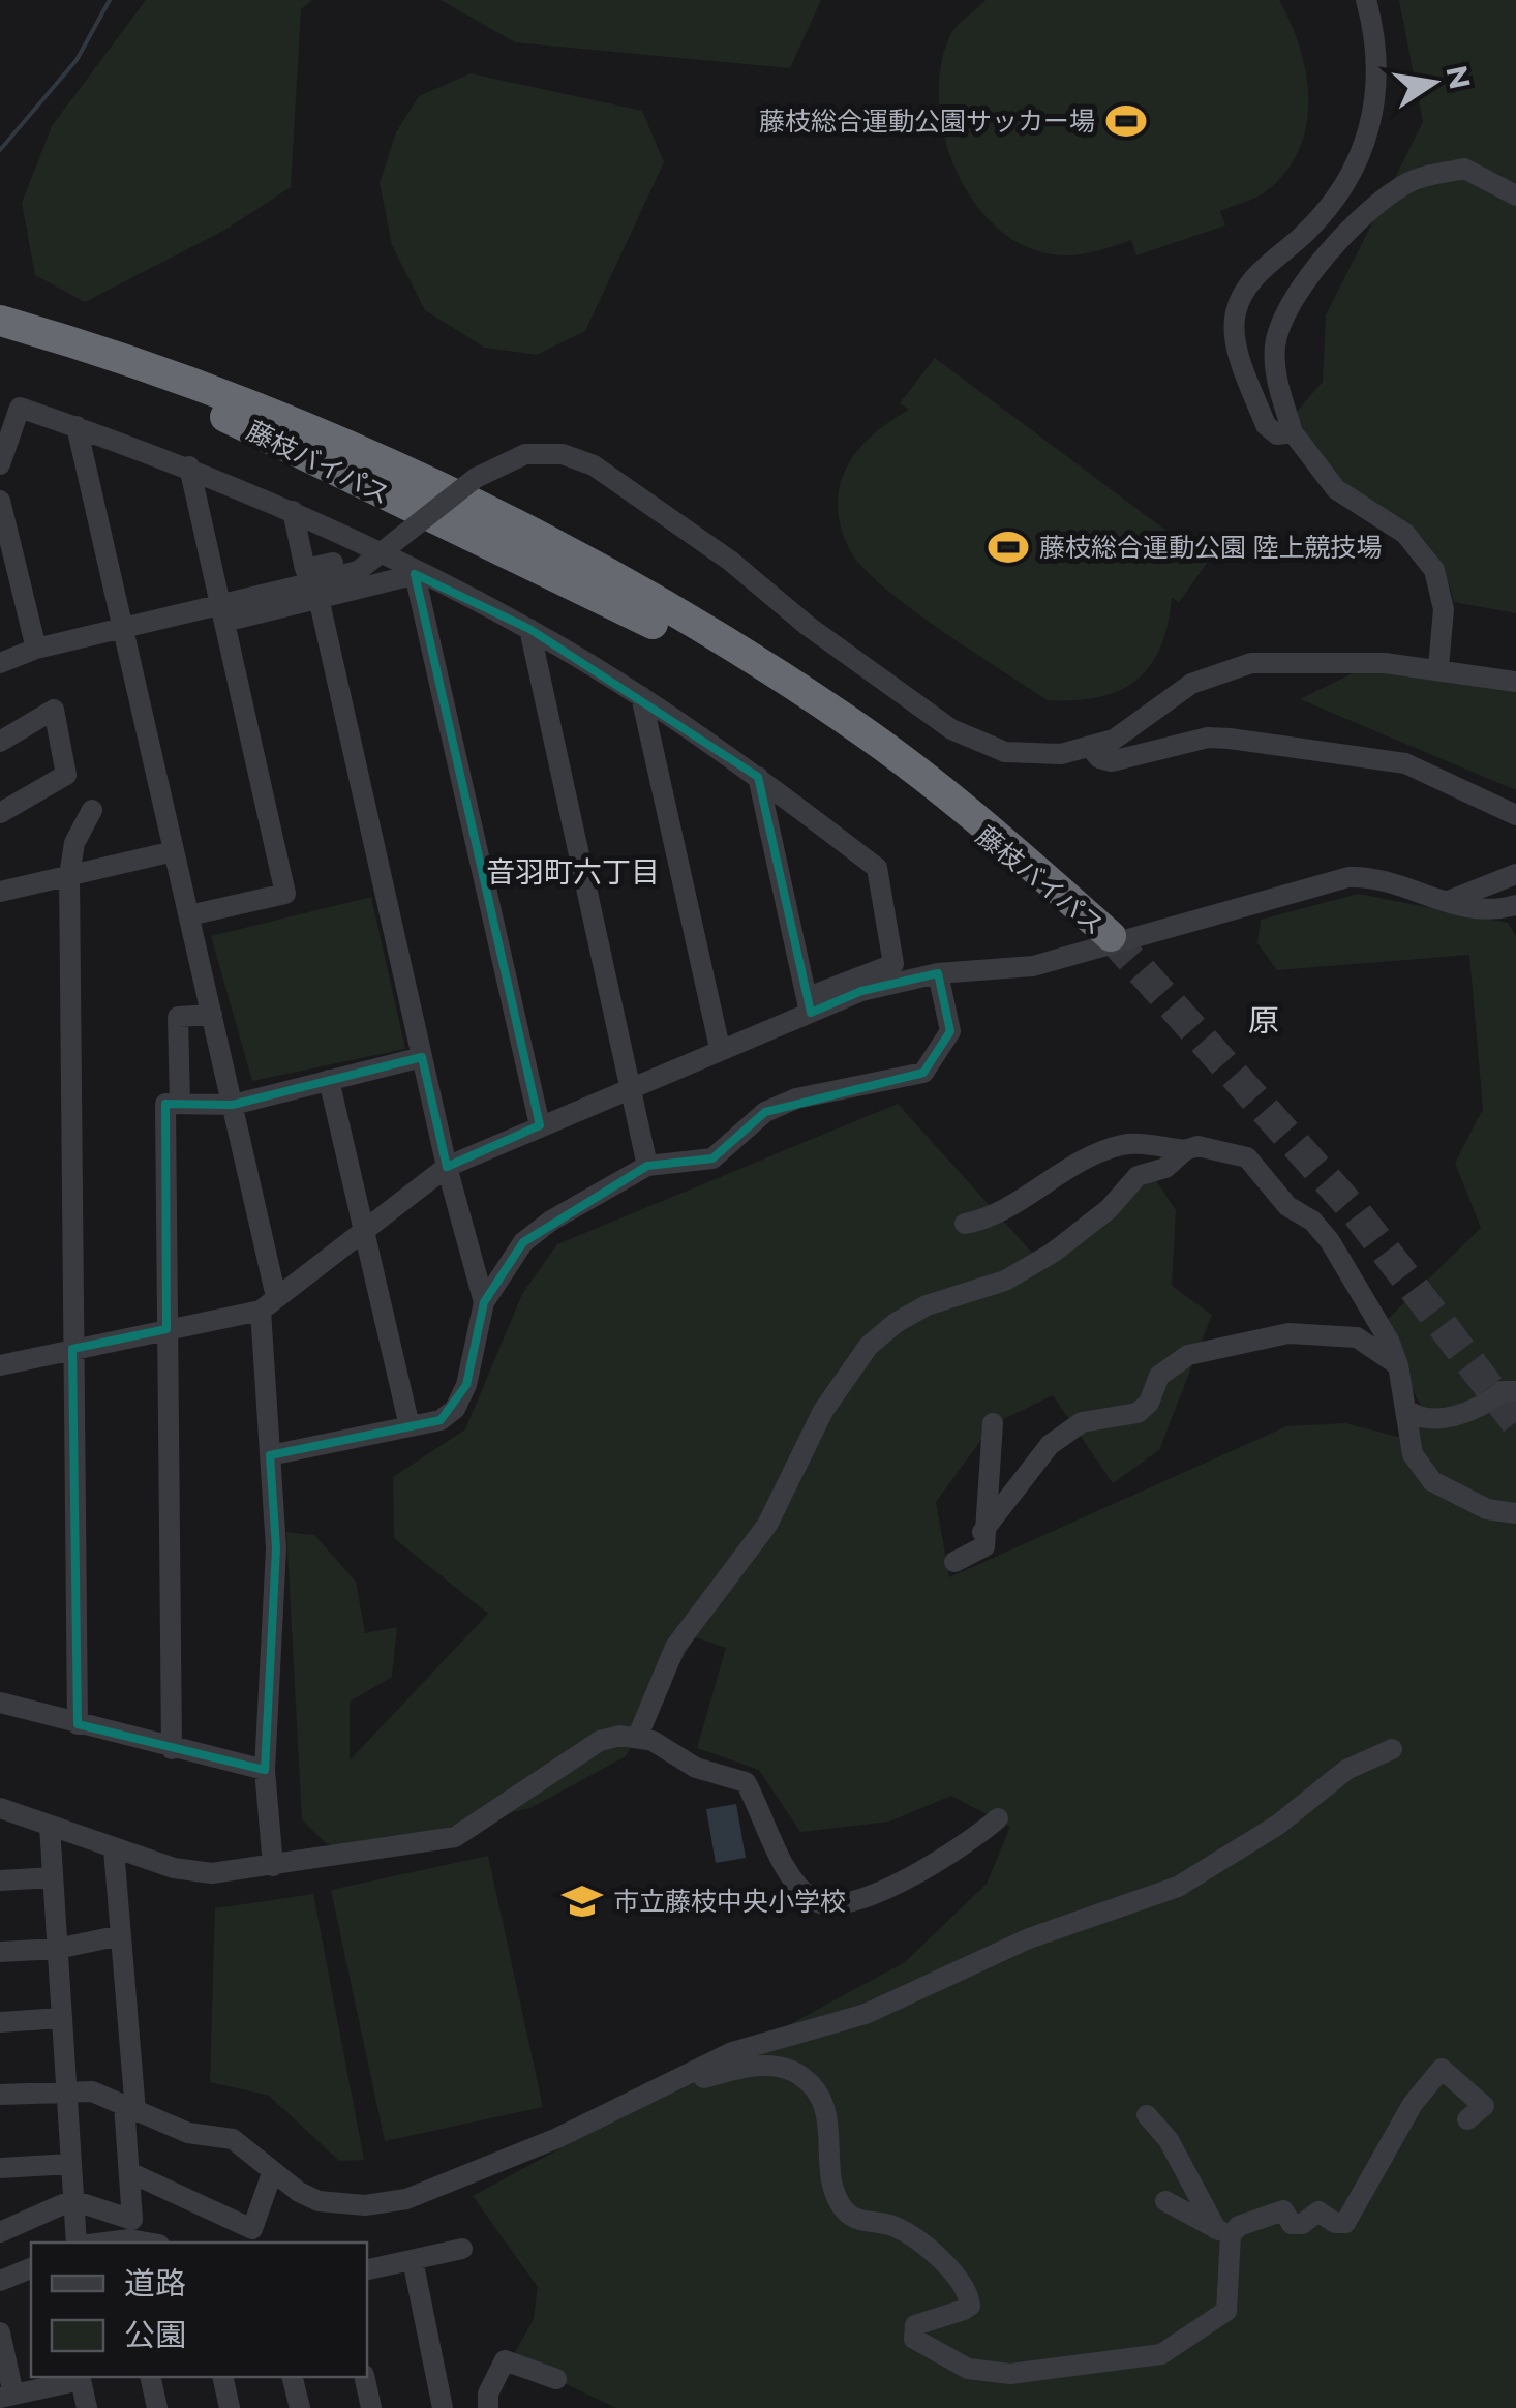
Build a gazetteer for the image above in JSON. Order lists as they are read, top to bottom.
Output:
{
  "streets": {
    "highway": ["藤枝バイパス"]
  },
  "districts": ["音羽町六丁目", "原"],
  "places": {
    "sports": ["藤枝総合運動公園サッカー場", "藤枝総合運動公園 陸上競技場"],
    "school or university": ["市立藤枝中央小学校"]
  },
  "legend": ["道路", "公園"],
  "north": "right"
}
